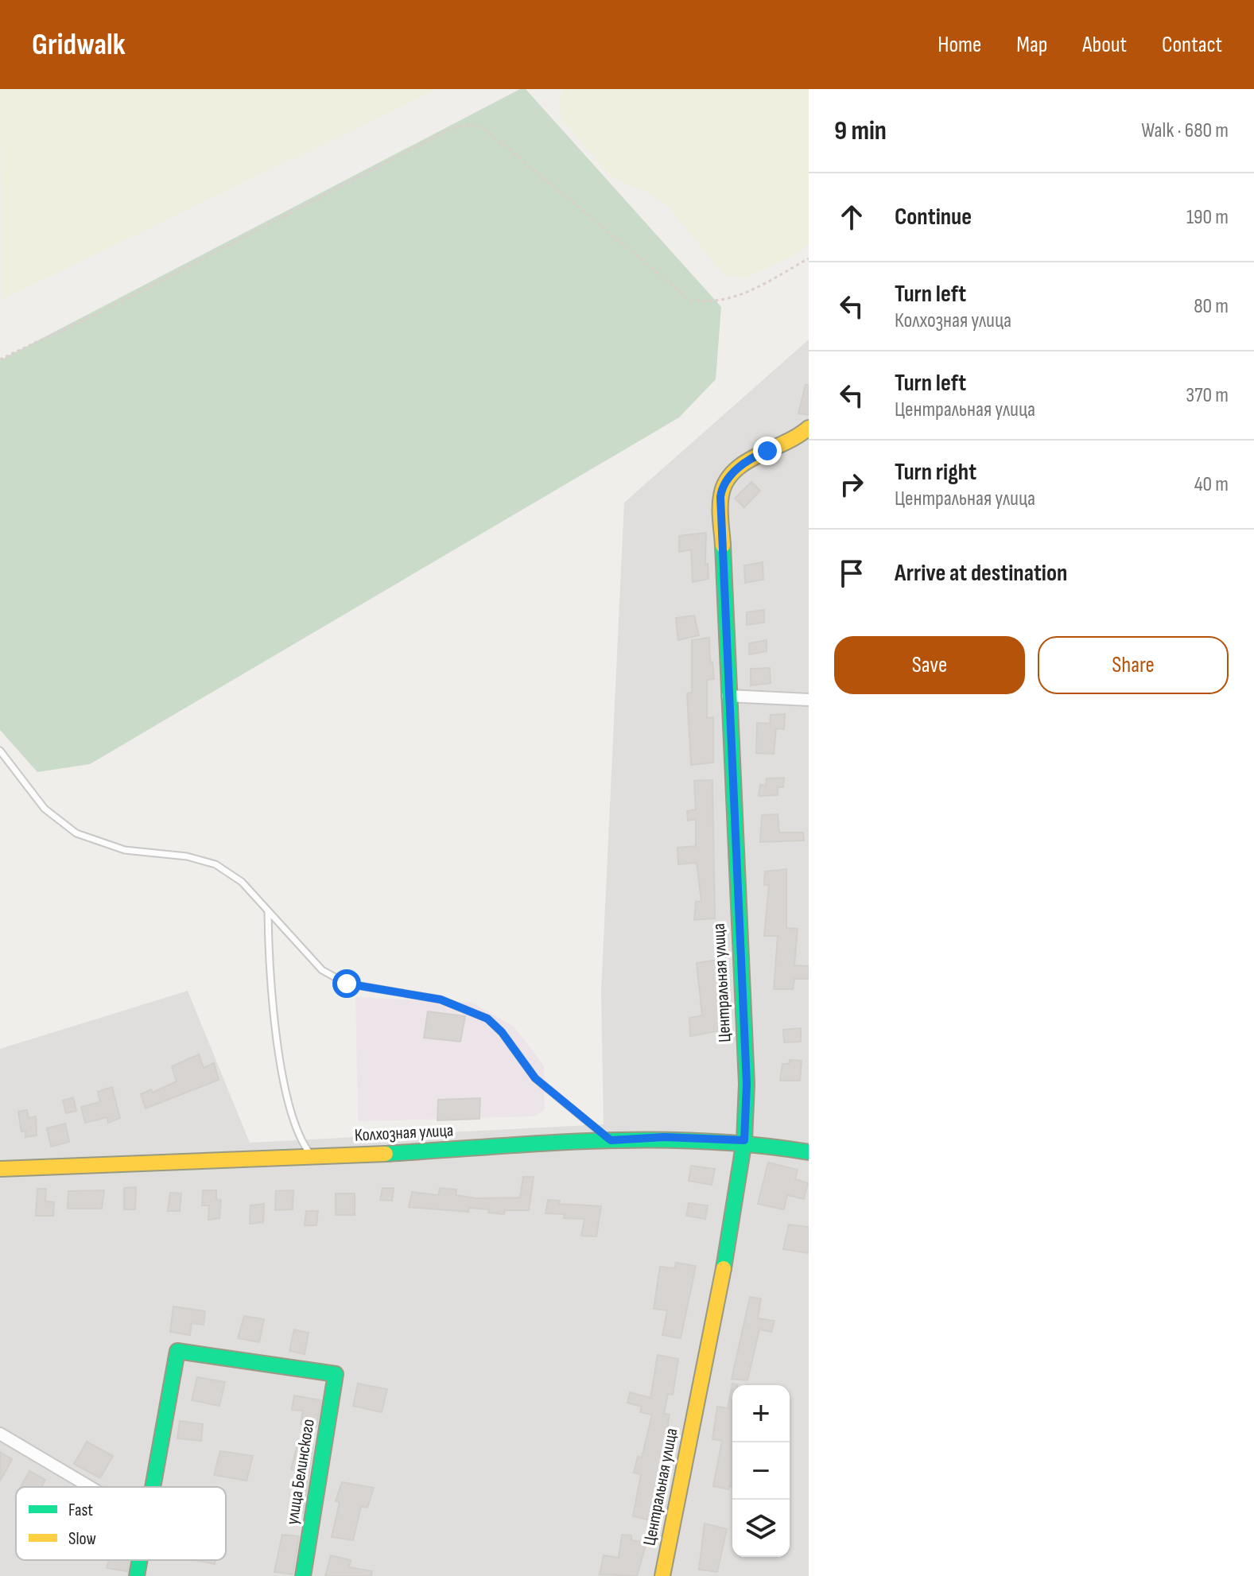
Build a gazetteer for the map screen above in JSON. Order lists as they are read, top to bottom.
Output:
{
  "streets": {
    "street": ["Центральная улица", "Колхозная улица", "улица Белинского"]
  },
  "crossings": [
    ["Центральная улица", "Колхозная улица"]
  ],
  "legend": ["Fast", "Slow"],
  "page": {
    "header": "Gridwalk",
    "nav": [
      "Home",
      "Map",
      "About",
      "Contact"
    ],
    "heading": ["9 min", "Walk · 680 m"],
    "list": [
      ["Continue", "190 m"],
      ["Turn left", "Колхозная улица", "80 m"],
      ["Turn left", "Центральная улица", "370 m"],
      ["Turn right", "Центральная улица", "40 m"],
      "Arrive at destination"
    ],
    "buttons": ["Save", "Share"],
    "map_buttons": ["+", "−"]
  }
}
